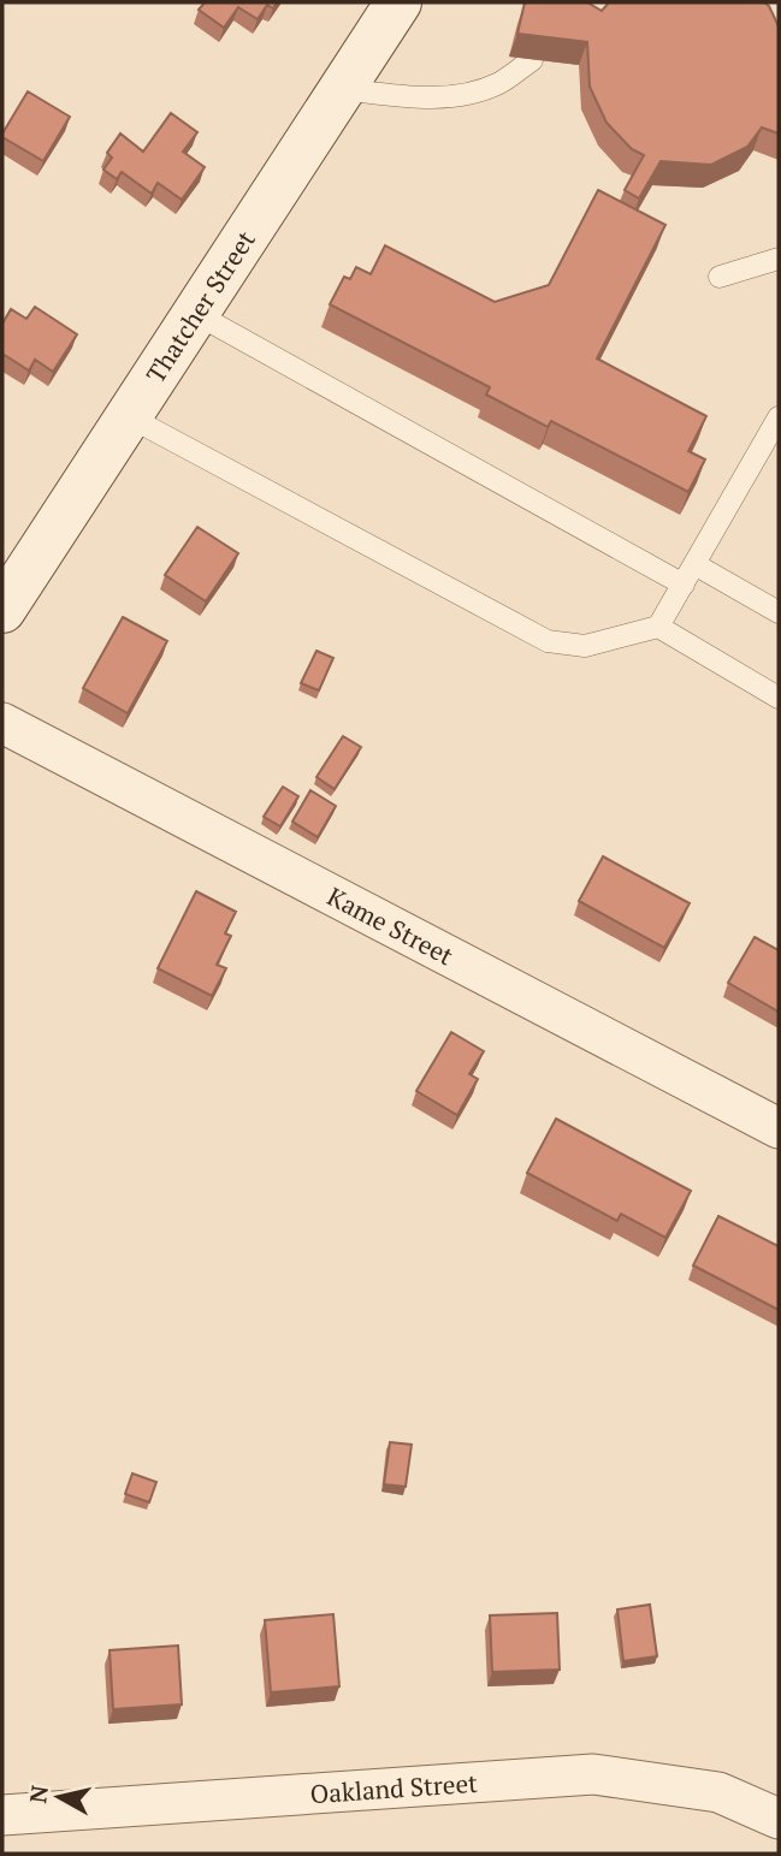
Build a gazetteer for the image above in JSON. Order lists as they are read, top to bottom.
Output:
{
  "streets": {
    "street": ["Thatcher Street", "Kame Street", "Oakland Street"]
  },
  "north": "left"
}
